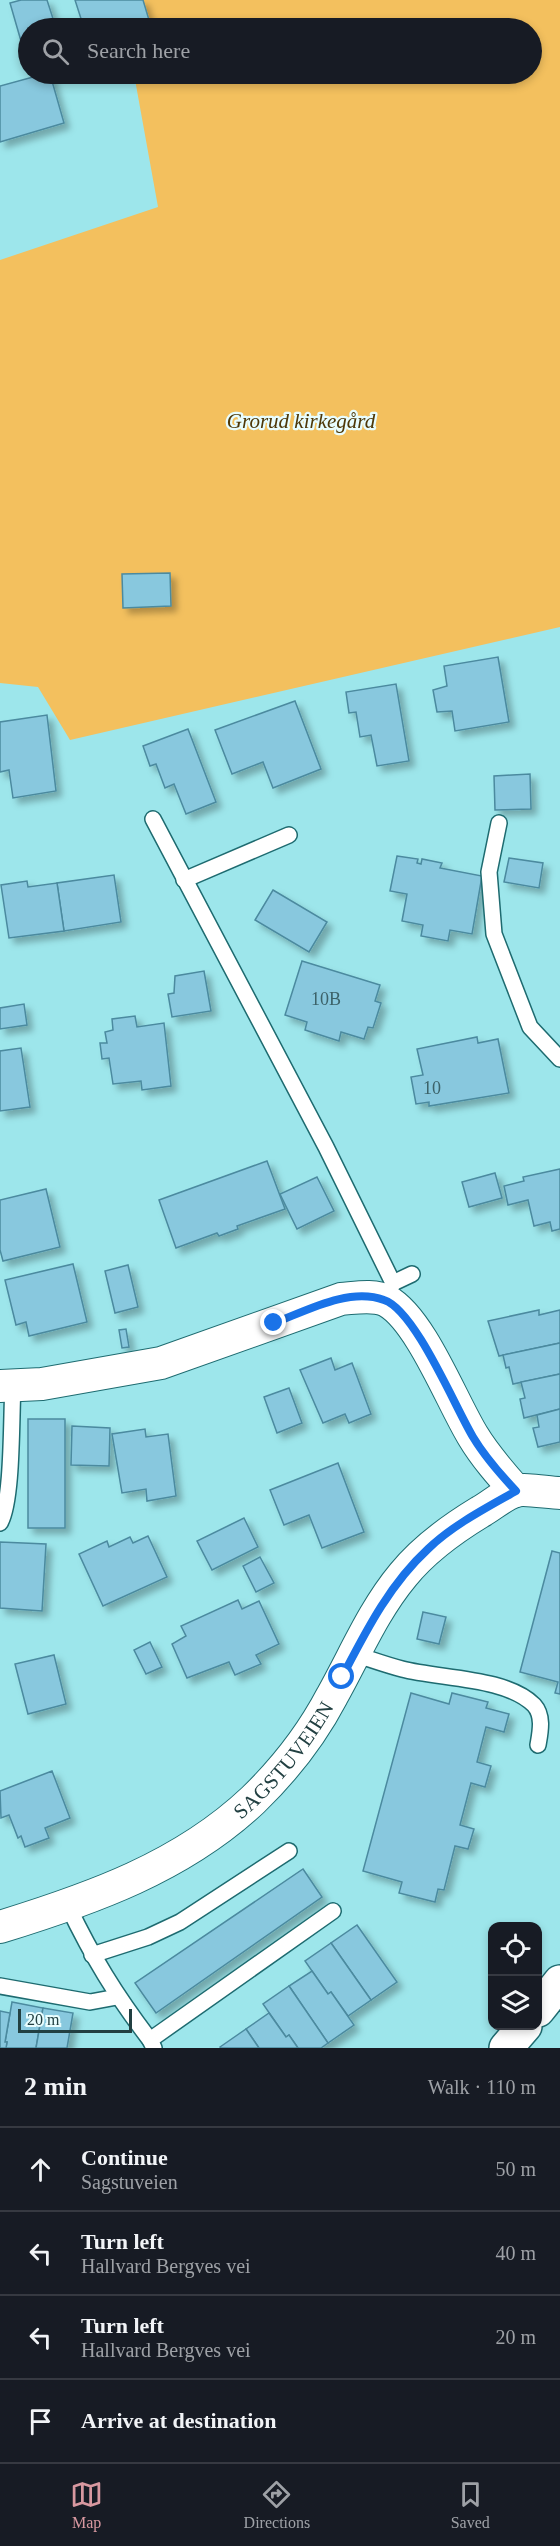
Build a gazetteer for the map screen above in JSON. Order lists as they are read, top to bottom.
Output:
{
  "streets": {
    "street": ["SAGSTUVEIEN"]
  },
  "parks": ["Grorud kirkegård"],
  "house_numbers": ["10B", "10"],
  "scale_bar": "20 m",
  "page": {
    "search": "Search here",
    "scale": "20 m",
    "heading": ["2 min", "Walk · 110 m"],
    "list": [
      ["Continue", "Sagstuveien", "50 m"],
      ["Turn left", "Hallvard Bergves vei", "40 m"],
      ["Turn left", "Hallvard Bergves vei", "20 m"],
      "Arrive at destination"
    ],
    "nav": ["Map", "Directions", "Saved"]
  }
}
